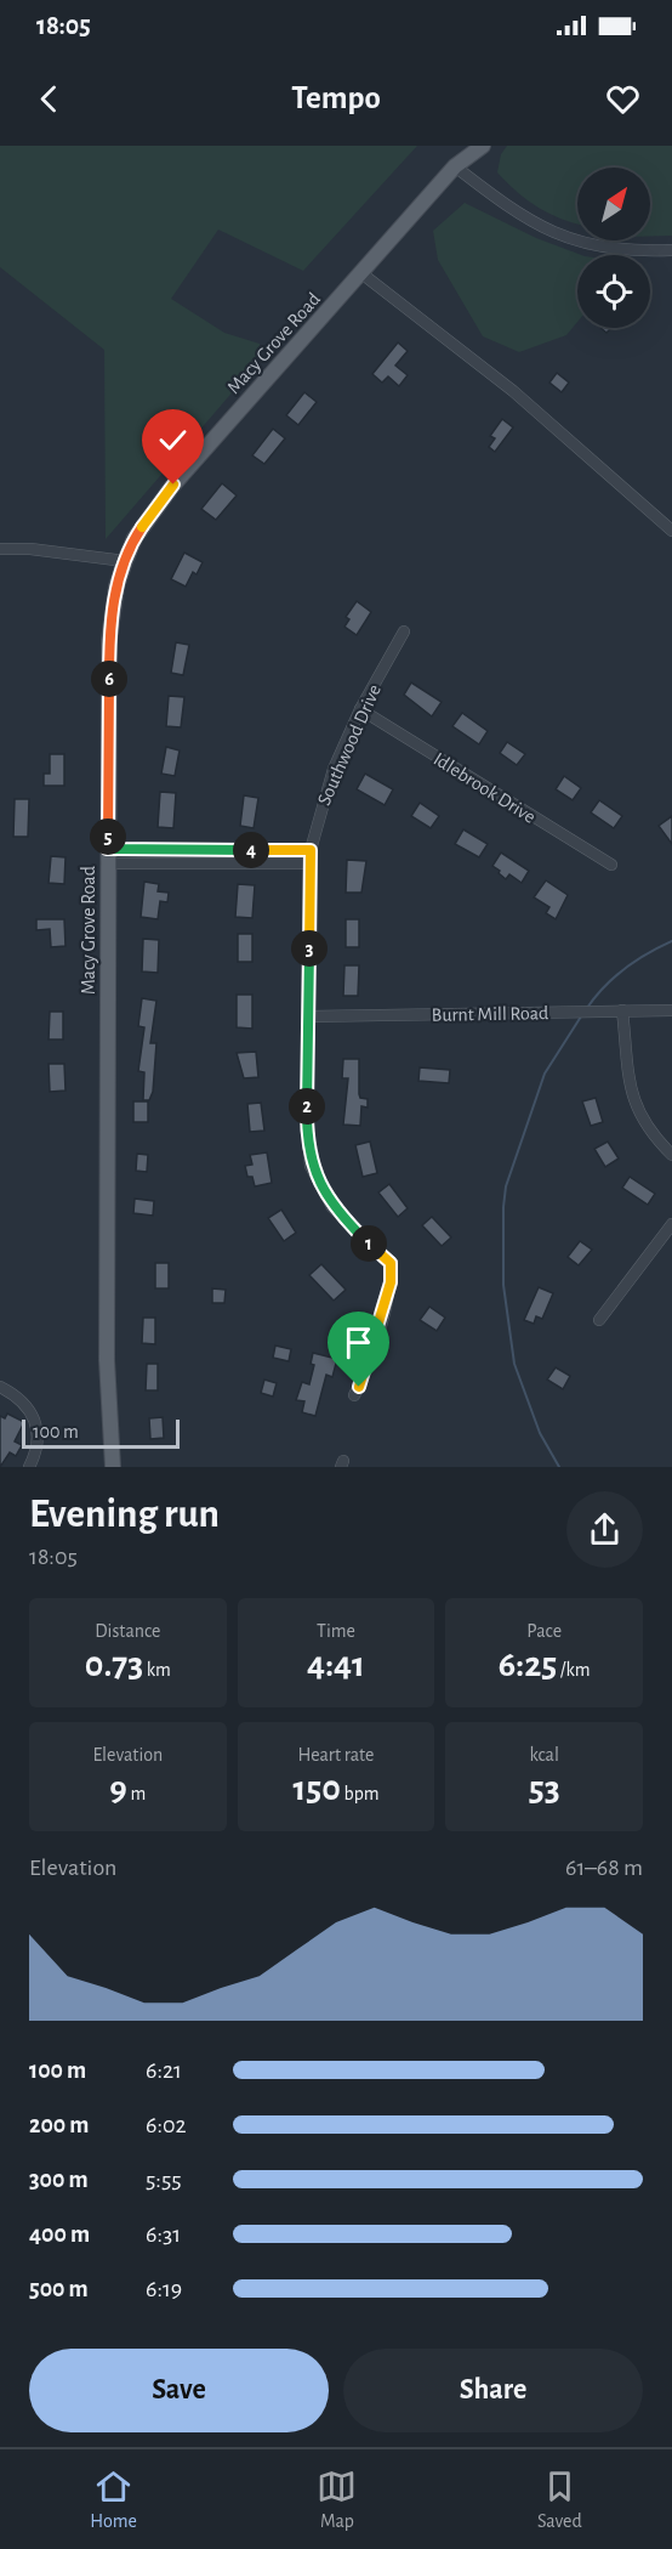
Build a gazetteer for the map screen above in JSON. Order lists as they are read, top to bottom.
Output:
{
  "streets": {
    "main road": ["Macy Grove Road"],
    "street": ["Southwood Drive", "Idlebrook Drive", "Burnt Mill Road"]
  },
  "crossings": [
    ["Southwood Drive", "Idlebrook Drive"],
    ["Southwood Drive", "Burnt Mill Road"]
  ],
  "scale_bar": "100 m",
  "north": "top right",
  "page": {
    "status": "18:05",
    "header": "Tempo",
    "pins": [
      "6",
      "5",
      "4",
      "3",
      "2",
      "1"
    ],
    "scale": "100 m",
    "heading": ["Evening run", "18:05"],
    "stats": [
      ["Distance", "0.73 km"],
      ["Time", "4:41"],
      ["Pace", "6:25 /km"],
      ["Elevation", "9 m"],
      ["Heart rate", "150 bpm"],
      ["kcal", "53"]
    ],
    "chart": ["Elevation", "61–68 m"],
    "list": [
      {
        "name": "100 m",
        "note": "6:21"
      },
      {
        "name": "200 m",
        "note": "6:02"
      },
      {
        "name": "300 m",
        "note": "5:55"
      },
      {
        "name": "400 m",
        "note": "6:31"
      },
      {
        "name": "500 m",
        "note": "6:19"
      }
    ],
    "buttons": ["Save", "Share"],
    "tabs": ["Home", "Map", "Saved"]
  }
}
